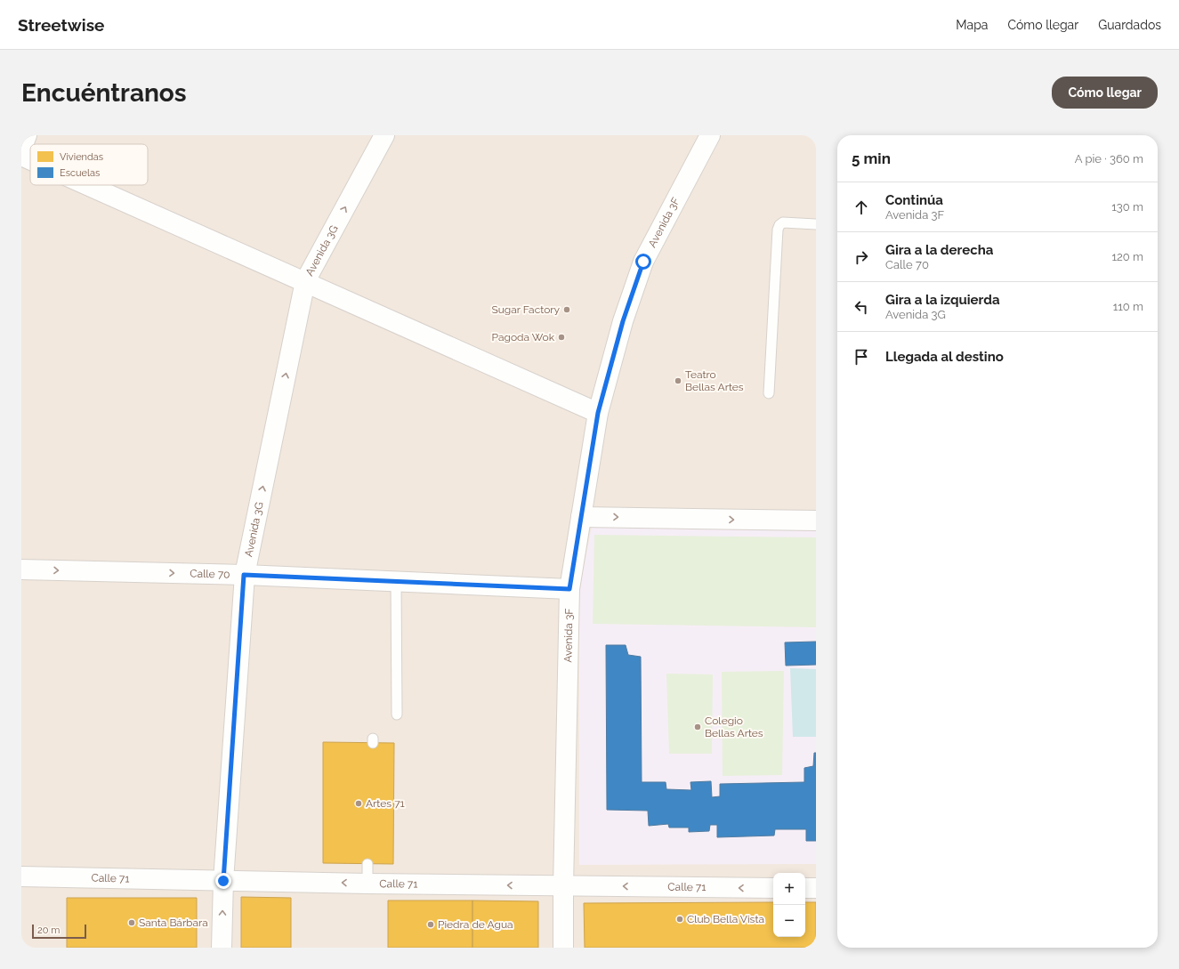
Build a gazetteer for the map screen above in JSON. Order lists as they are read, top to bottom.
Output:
{
  "streets": {
    "street": [
      "Avenida 3F",
      "Avenida 3G",
      "Calle 70",
      "Calle 71"
    ]
  },
  "crossings": [
    ["Avenida 3F", "Calle 70"],
    ["Avenida 3F", "Calle 71"],
    ["Avenida 3G", "Calle 70"],
    ["Avenida 3G", "Calle 71"]
  ],
  "one_way": ["Avenida 3G", "Calle 70", "Calle 71"],
  "places": [
    "Sugar Factory",
    "Pagoda Wok",
    "Teatro Bellas Artes",
    "Colegio Bellas Artes",
    "Artes 71",
    "Club Bella Vista",
    "Santa Bárbara",
    "Piedra de Agua"
  ],
  "legend": ["Viviendas", "Escuelas"],
  "scale_bar": "20 m",
  "page": {
    "header": "Streetwise",
    "nav": ["Mapa", "Cómo llegar", "Guardados"],
    "buttons": "Cómo llegar",
    "title": "Encuéntranos",
    "heading": ["5 min", "A pie · 360 m"],
    "list": [
      ["Continúa", "Avenida 3F", "130 m"],
      ["Gira a la derecha", "Calle 70", "120 m"],
      ["Gira a la izquierda", "Avenida 3G", "110 m"],
      "Llegada al destino"
    ],
    "map_buttons": ["+", "−"],
    "scale": "20 m"
  }
}
